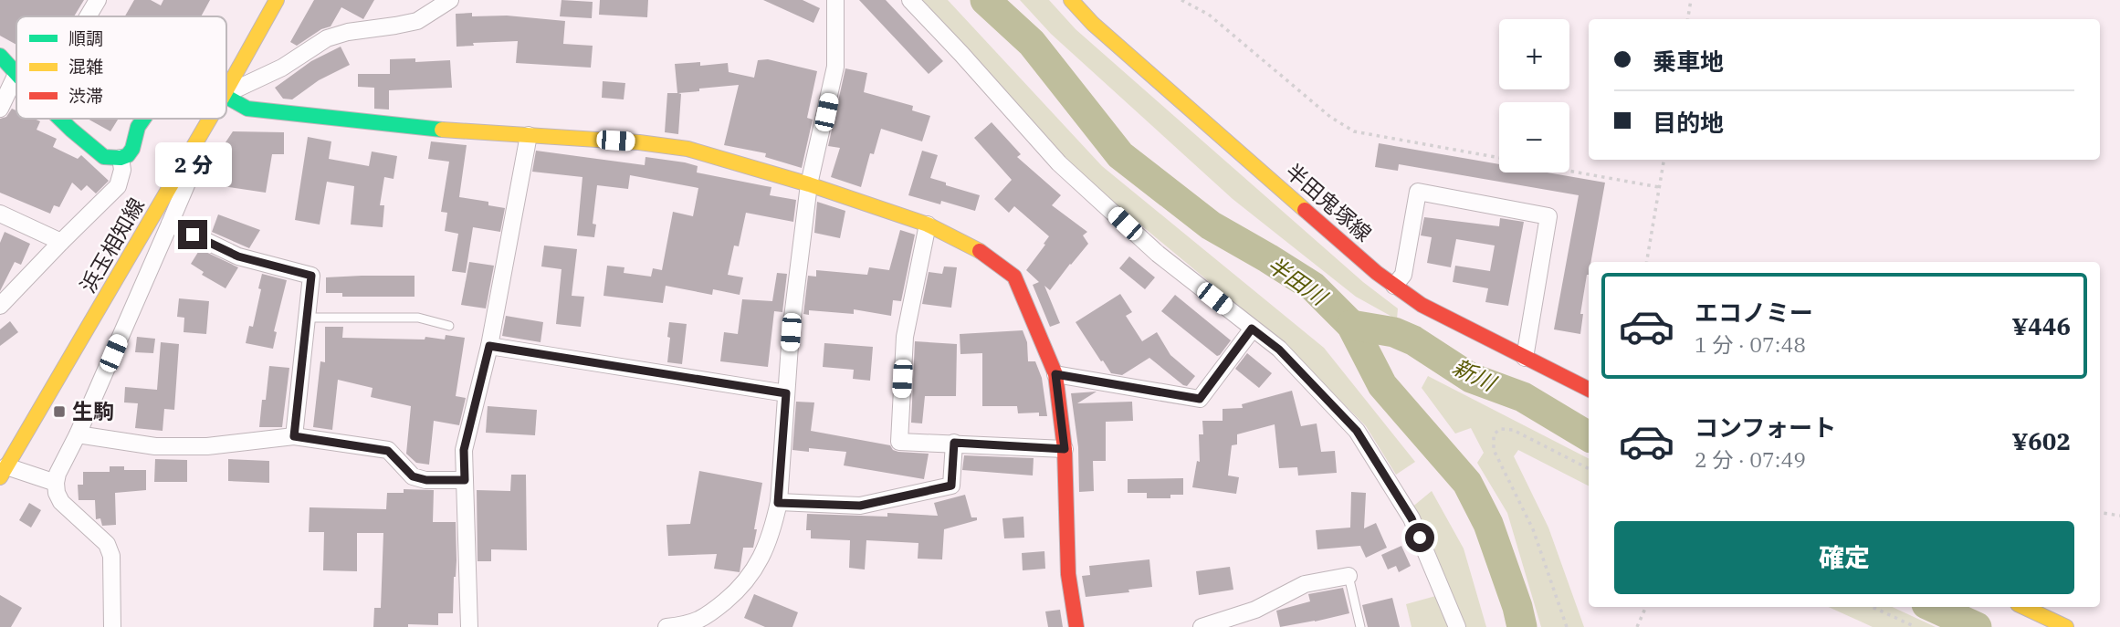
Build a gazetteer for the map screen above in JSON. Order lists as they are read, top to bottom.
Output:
{
  "streets": {
    "street": ["半田鬼塚線", "浜玉相知線"]
  },
  "water": ["半田川", "新川"],
  "places": {
    "transit": ["生駒"]
  },
  "legend": ["順調", "混雑", "渋滞"],
  "page": {
    "map_buttons": ["+", "−"],
    "banner": ["乗車地", "目的地"],
    "bubble": "2 分",
    "list": [
      {
        "name": "エコノミー",
        "note": "1 分 · 07:48",
        "value": "¥446"
      },
      {
        "name": "コンフォート",
        "note": "2 分 · 07:49",
        "value": "¥602"
      }
    ],
    "buttons": "確定"
  }
}
